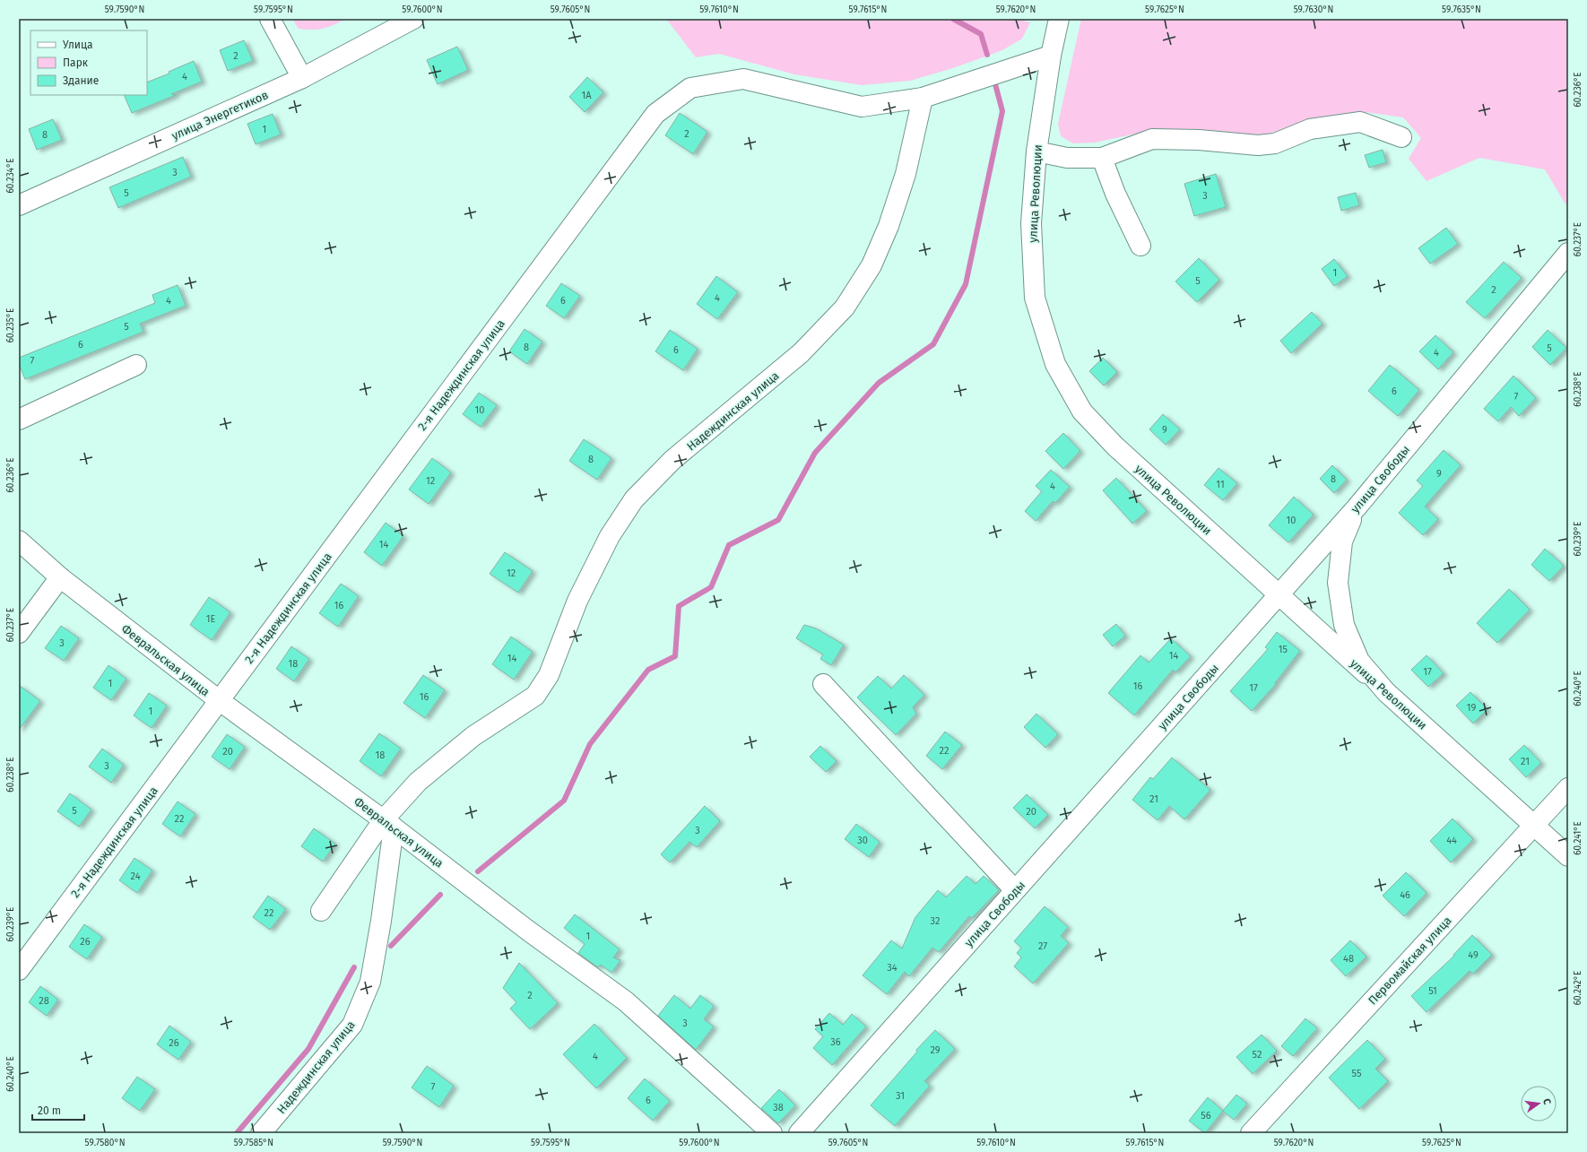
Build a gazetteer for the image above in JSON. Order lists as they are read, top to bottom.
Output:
{
  "streets": {
    "street": [
      "улица Энергетиков",
      "улица Революции",
      "2-я Надеждинская улица",
      "Надеждинская улица",
      "улица Свободы",
      "Февральская улица",
      "Первомайская улица"
    ]
  },
  "crossings": [
    ["улица Революции", "2-я Надеждинская улица"],
    ["улица Революции", "улица Свободы"],
    ["улица Революции", "Первомайская улица"],
    ["2-я Надеждинская улица", "Надеждинская улица"],
    ["2-я Надеждинская улица", "Февральская улица"],
    ["Надеждинская улица", "Февральская улица"]
  ],
  "house_numbers": [
    "2",
    "4",
    "1А",
    "1",
    "2",
    "8",
    "3",
    "5",
    "3",
    "1",
    "5",
    "2",
    "4",
    "4",
    "6",
    "5",
    "6",
    "8",
    "5",
    "6",
    "4",
    "7",
    "6",
    "7",
    "10",
    "9",
    "8",
    "9",
    "8",
    "12",
    "11",
    "4",
    "10",
    "14",
    "12",
    "16",
    "1Е",
    "3",
    "15",
    "14",
    "14",
    "18",
    "17",
    "1",
    "16",
    "17",
    "16",
    "19",
    "1",
    "22",
    "20",
    "18",
    "21",
    "3",
    "21",
    "5",
    "20",
    "22",
    "3",
    "30",
    "44",
    "24",
    "46",
    "22",
    "32",
    "1",
    "26",
    "27",
    "49",
    "48",
    "34",
    "51",
    "2",
    "28",
    "3",
    "36",
    "26",
    "29",
    "52",
    "4",
    "55",
    "7",
    "31",
    "6",
    "38",
    "56"
  ],
  "legend": ["Улица", "Парк", "Здание"],
  "scale_bar": "20 m",
  "north": "right",
  "coordinates": [
    "59.7590°N",
    "59.7595°N",
    "59.7600°N",
    "59.7605°N",
    "59.7610°N",
    "59.7615°N",
    "59.7620°N",
    "59.7625°N",
    "59.7630°N",
    "59.7635°N",
    "60.236°E",
    "60.234°E",
    "60.237°E",
    "60.235°E",
    "60.238°E",
    "60.239°E",
    "60.240°E",
    "60.241°E",
    "60.242°E",
    "59.7580°N",
    "59.7585°N"
  ]
}
